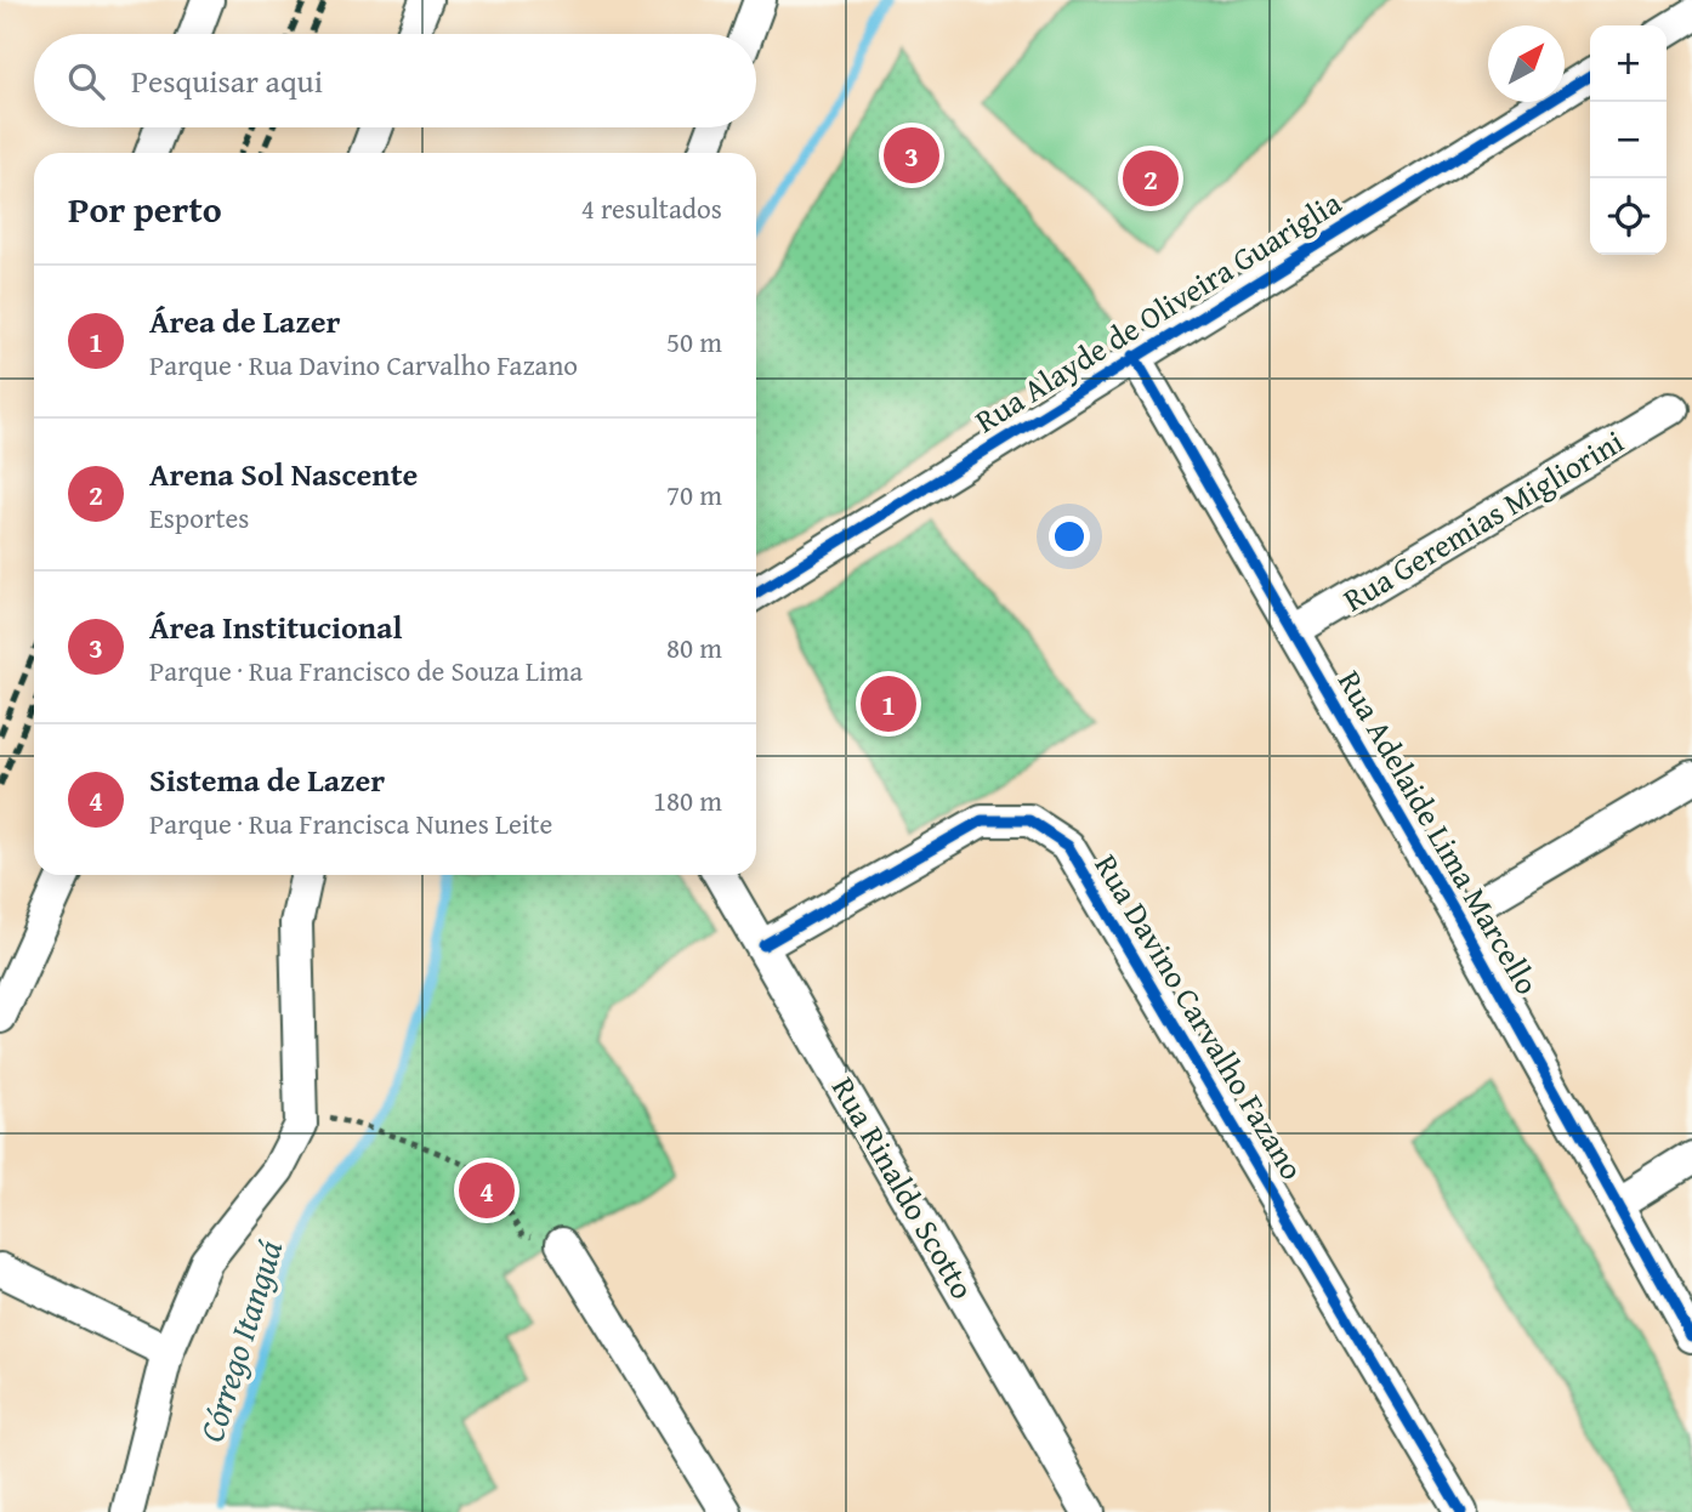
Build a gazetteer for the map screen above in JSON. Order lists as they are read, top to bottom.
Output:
{
  "streets": {
    "street": [
      "Rua Alayde de Oliveira Guariglia",
      "Rua Geremias Migliorini",
      "Rua Adelaide Lima Marcello",
      "Rua Davino Carvalho Fazano",
      "Rua Rinaldo Scotto"
    ]
  },
  "crossings": [
    ["Rua Alayde de Oliveira Guariglia", "Rua Adelaide Lima Marcello"],
    ["Rua Geremias Migliorini", "Rua Adelaide Lima Marcello"],
    ["Rua Davino Carvalho Fazano", "Rua Rinaldo Scotto"]
  ],
  "water": ["Córrego Itanguá"],
  "north": "top right",
  "page": {
    "map_buttons": ["+", "−"],
    "search": "Pesquisar aqui",
    "pins": [
      "3",
      "2",
      "1",
      "4"
    ],
    "heading": ["Por perto", "4 resultados"],
    "list": [
      {
        "mark": "1",
        "name": "Área de Lazer",
        "note": "Parque · Rua Davino Carvalho Fazano",
        "value": "50 m"
      },
      {
        "mark": "2",
        "name": "Arena Sol Nascente",
        "note": "Esportes",
        "value": "70 m"
      },
      {
        "mark": "3",
        "name": "Área Institucional",
        "note": "Parque · Rua Francisco de Souza Lima",
        "value": "80 m"
      },
      {
        "mark": "4",
        "name": "Sistema de Lazer",
        "note": "Parque · Rua Francisca Nunes Leite",
        "value": "180 m"
      }
    ]
  }
}
